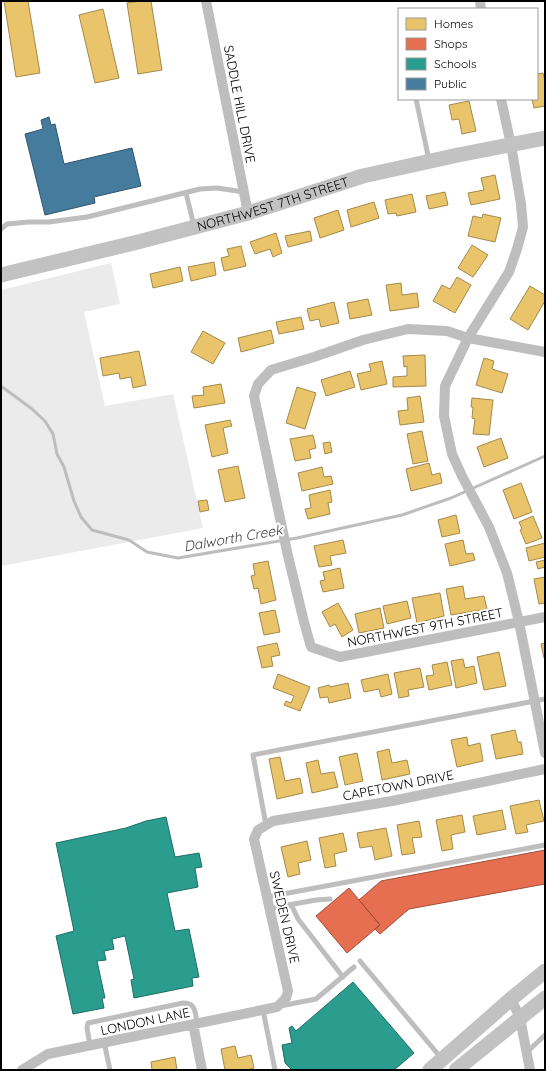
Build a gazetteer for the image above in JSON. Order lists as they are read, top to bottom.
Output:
{
  "streets": {
    "street": [
      "SADDLE HILL DRIVE",
      "NORTHWEST 7TH STREET",
      "NORTHWEST 9TH STREET",
      "CAPETOWN DRIVE",
      "SWEDEN DRIVE",
      "LONDON LANE"
    ]
  },
  "crossings": [
    ["SADDLE HILL DRIVE", "NORTHWEST 7TH STREET"],
    ["CAPETOWN DRIVE", "SWEDEN DRIVE"],
    ["SWEDEN DRIVE", "LONDON LANE"]
  ],
  "water": ["Dalworth Creek"],
  "legend": [
    "Homes",
    "Shops",
    "Schools",
    "Public"
  ]
}
